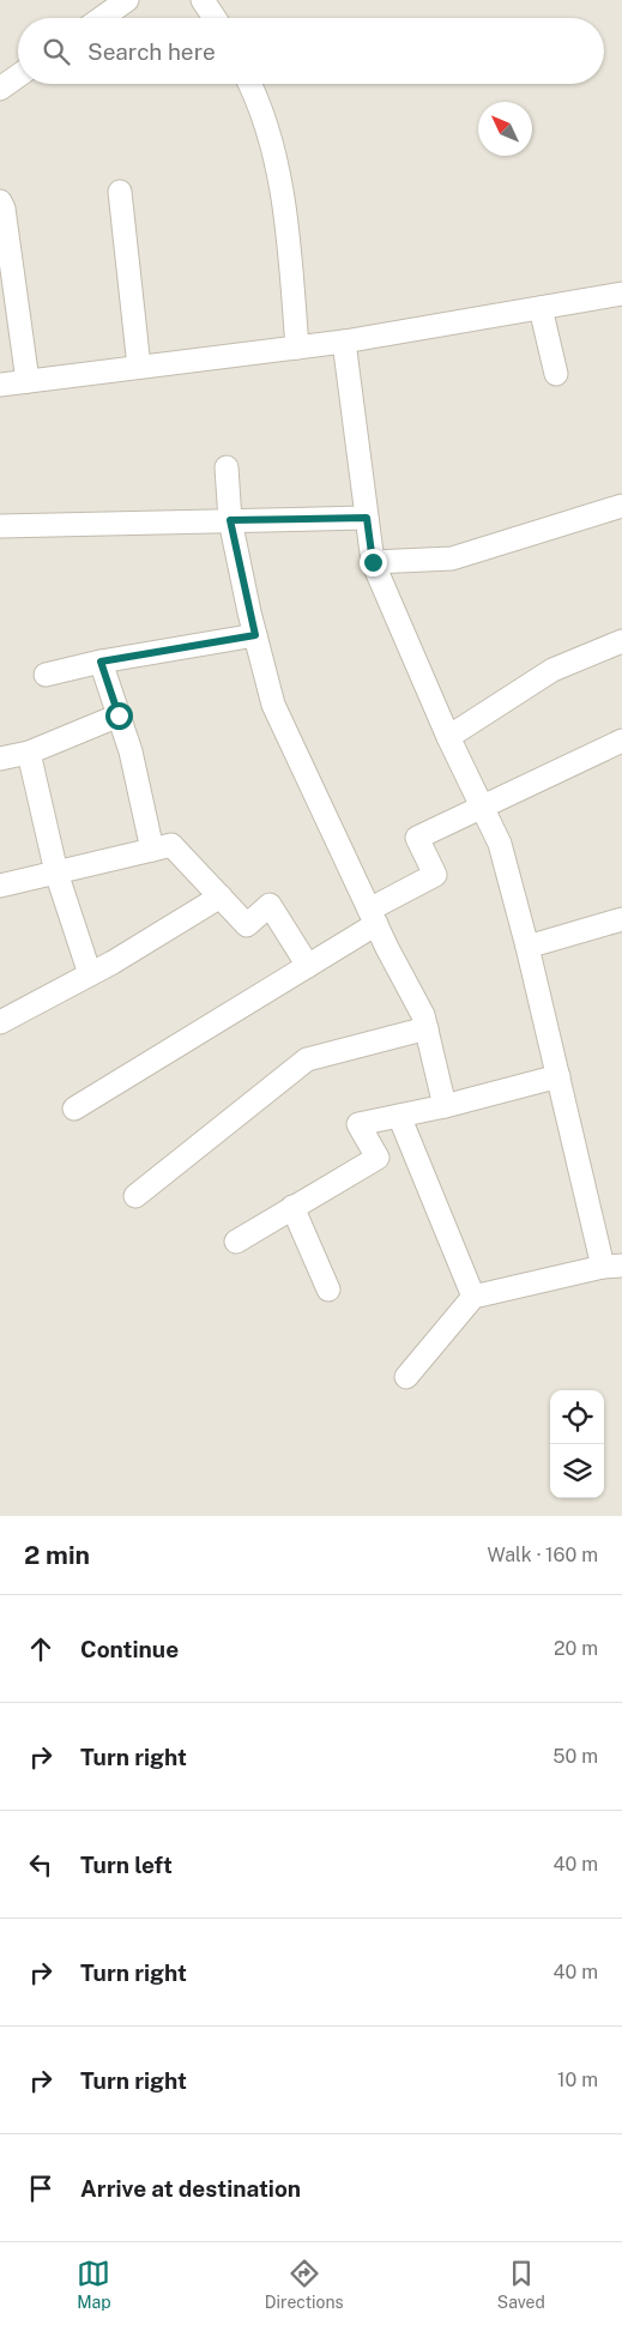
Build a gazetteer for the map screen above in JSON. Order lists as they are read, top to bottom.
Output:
{
  "north": "top left",
  "page": {
    "search": "Search here",
    "heading": ["2 min", "Walk · 160 m"],
    "list": [
      ["Continue", "20 m"],
      ["Turn right", "50 m"],
      ["Turn left", "40 m"],
      ["Turn right", "40 m"],
      ["Turn right", "10 m"],
      "Arrive at destination"
    ],
    "nav": ["Map", "Directions", "Saved"]
  }
}
